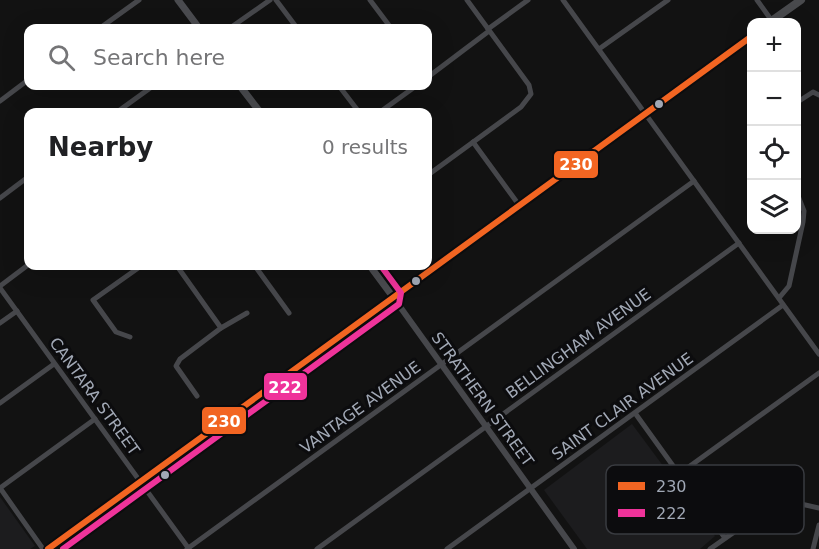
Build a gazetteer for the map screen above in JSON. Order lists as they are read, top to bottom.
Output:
{
  "streets": {
    "main road": ["STRATHERN STREET"],
    "street": [
      "BELLINGHAM AVENUE",
      "CANTARA STREET",
      "SAINT CLAIR AVENUE",
      "VANTAGE AVENUE"
    ]
  },
  "crossings": [
    ["BELLINGHAM AVENUE", "STRATHERN STREET"],
    ["CANTARA STREET", "VANTAGE AVENUE"],
    ["STRATHERN STREET", "SAINT CLAIR AVENUE"],
    ["STRATHERN STREET", "VANTAGE AVENUE"]
  ],
  "lines": ["transit line 230", "transit line 222"],
  "legend": ["230", "222"],
  "page": {
    "map_buttons": ["+", "−"],
    "search": "Search here",
    "heading": ["Nearby", "0 results"]
  }
}
